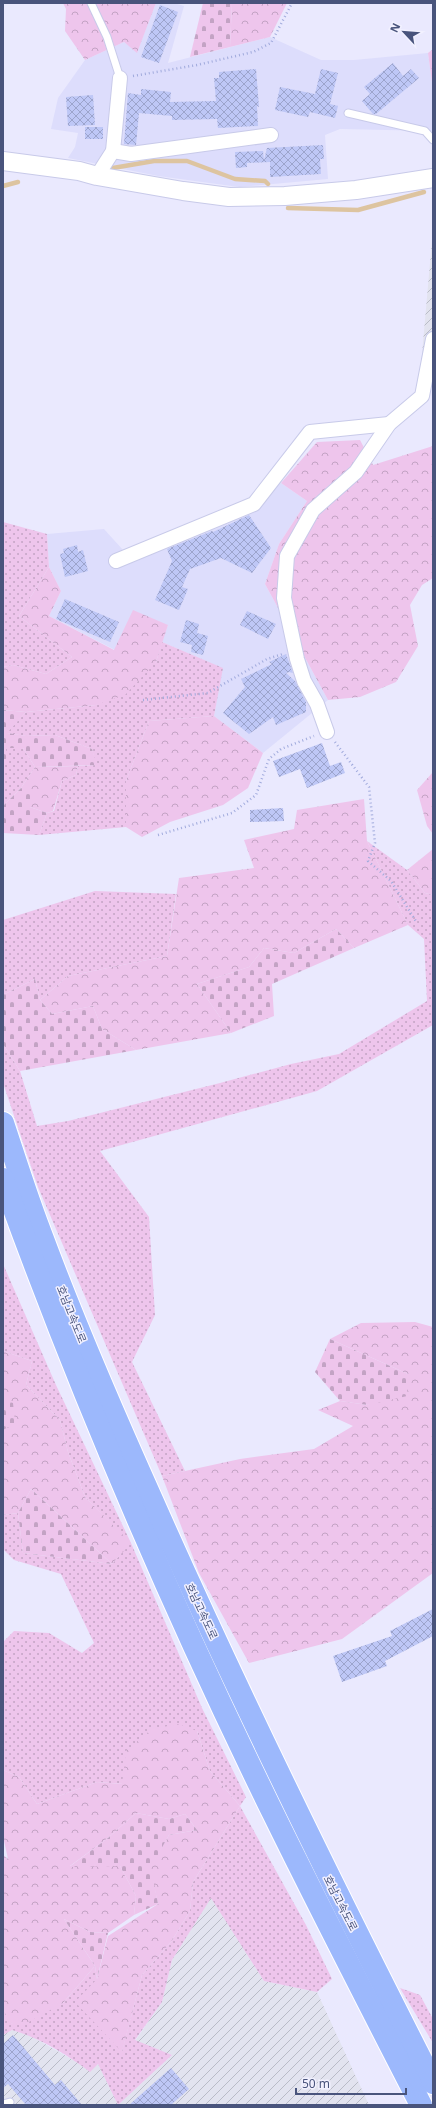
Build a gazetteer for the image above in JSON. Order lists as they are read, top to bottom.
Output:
{
  "streets": {
    "highway": ["호남고속도로"]
  },
  "scale_bar": "50 m",
  "north": "top left"
}
